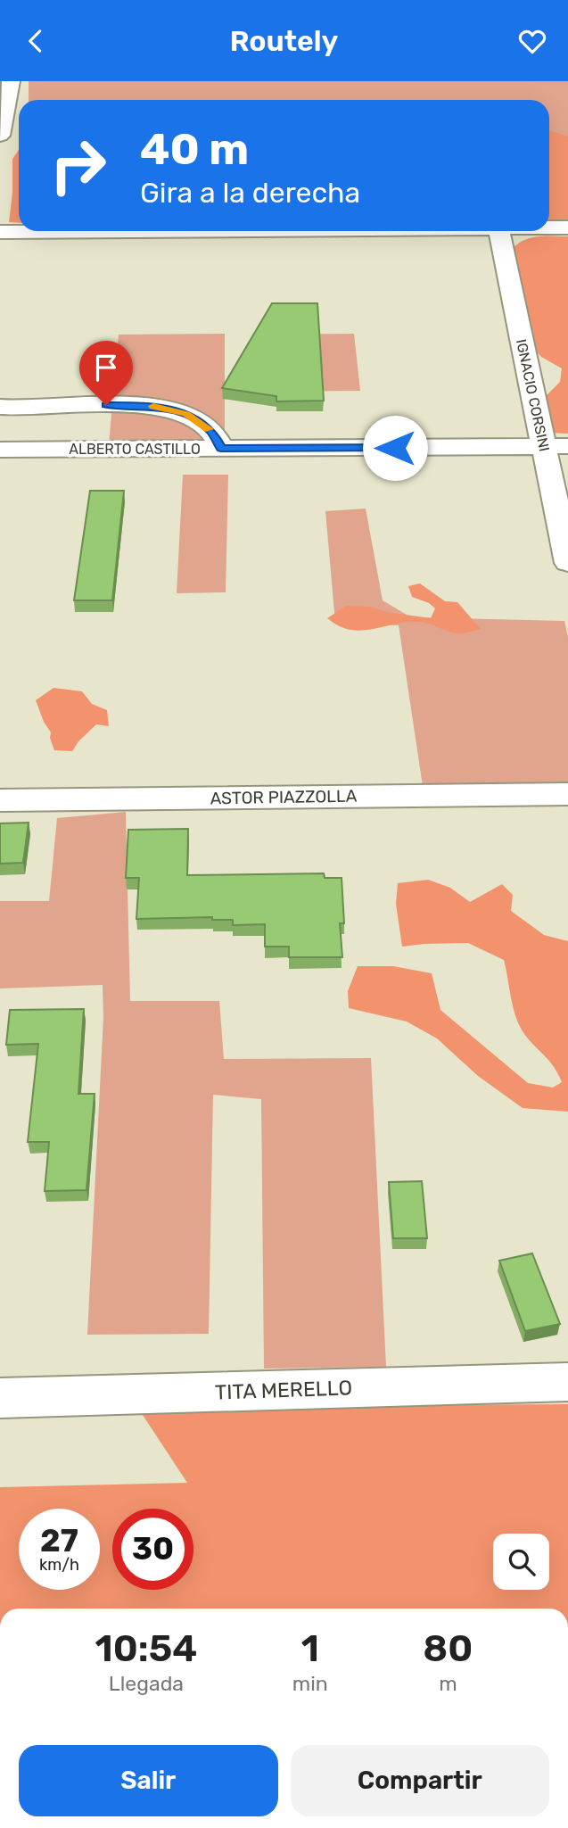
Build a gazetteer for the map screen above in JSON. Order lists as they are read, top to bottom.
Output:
{
  "streets": {
    "street": [
      "IGNACIO CORSINI",
      "ALBERTO CASTILLO",
      "ASTOR PIAZZOLLA",
      "TITA MERELLO"
    ]
  },
  "crossings": [
    ["IGNACIO CORSINI", "ALBERTO CASTILLO"]
  ],
  "page": {
    "header": "Routely",
    "turn": ["40 m", "Gira a la derecha"],
    "speed": "27 km/h",
    "limit": "30",
    "eta": [
      "10:54",
      "Llegada",
      "1",
      "min",
      "80",
      "m"
    ],
    "buttons": ["Salir", "Compartir"]
  }
}
